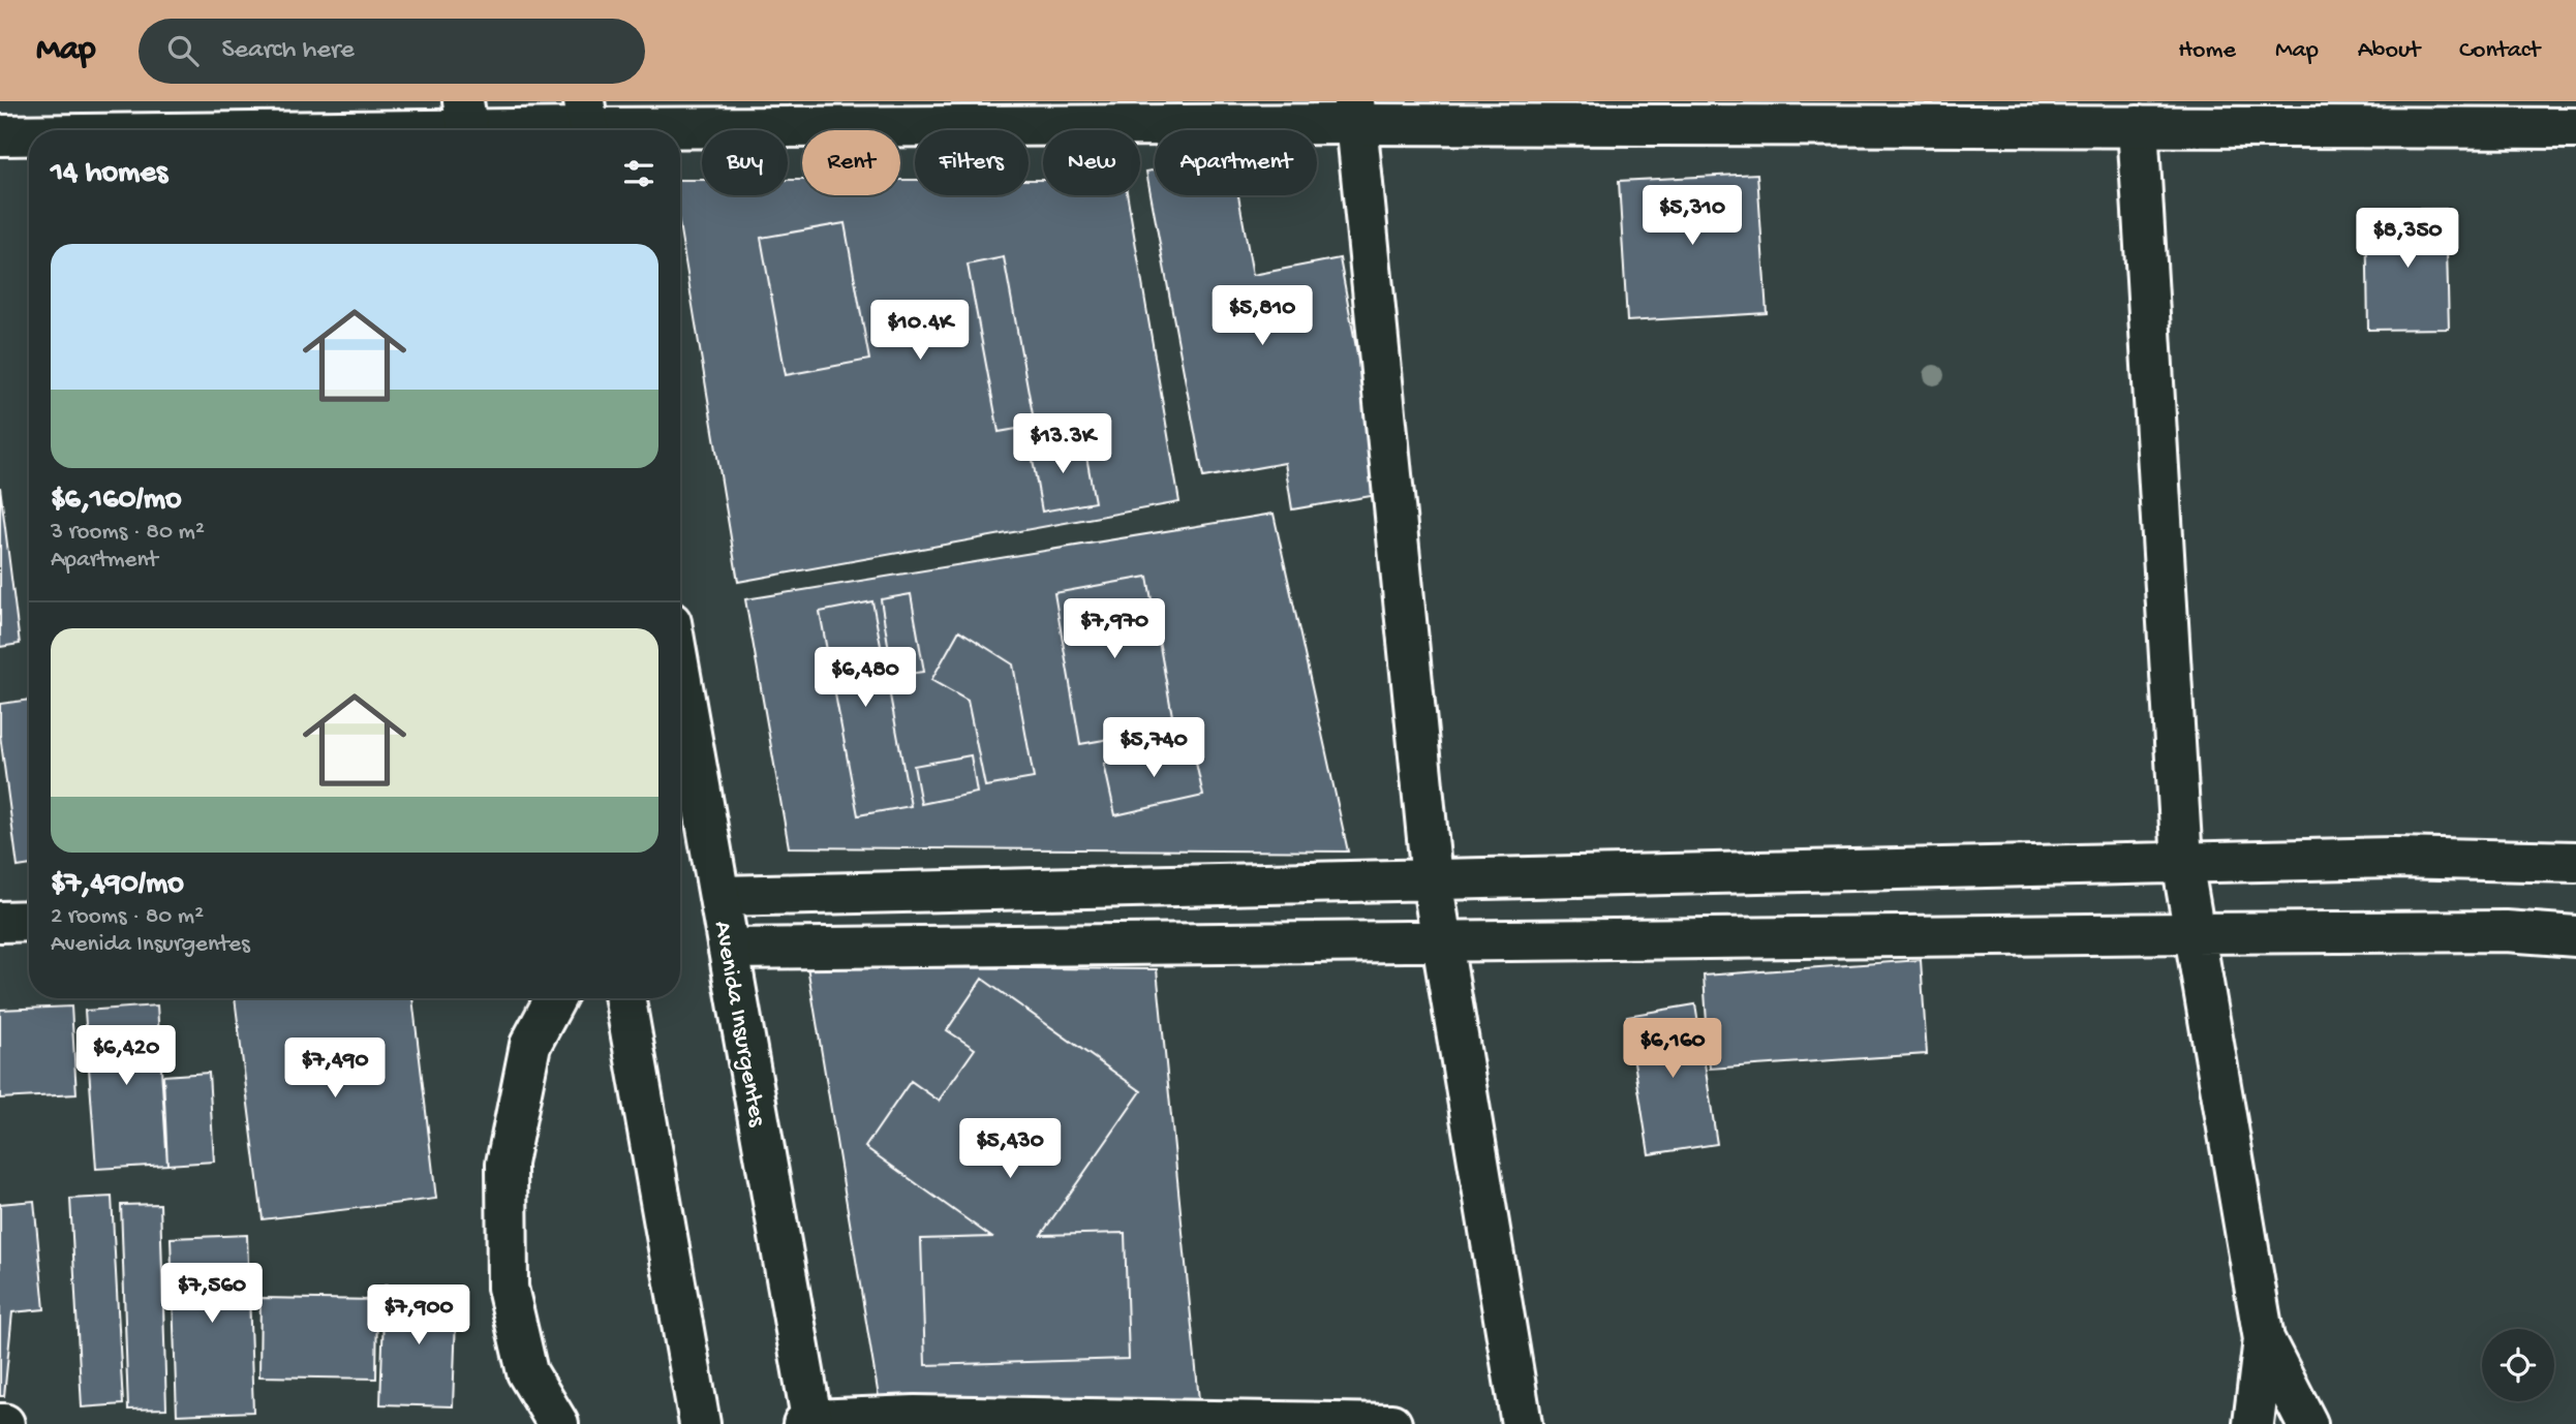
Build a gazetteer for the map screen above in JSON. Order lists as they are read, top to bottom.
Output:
{
  "streets": {
    "street": ["Avenida Insurgentes"]
  },
  "page": {
    "header": "Map",
    "search": "Search here",
    "nav": [
      "Home",
      "Map",
      "About",
      "Contact"
    ],
    "chip": [
      "Buy",
      "Rent",
      "Filters",
      "New",
      "Apartment"
    ],
    "heading": "14 homes",
    "price": [
      "$5,310",
      "$8,350",
      "$5,810",
      "$10.4K",
      "$13.3K",
      "$7,970",
      "$6,480",
      "$5,740",
      "$6,160",
      "$6,420",
      "$7,490",
      "$5,430",
      "$7,560",
      "$7,900"
    ],
    "list": [
      {
        "name": "$6,160/mo",
        "note": "3 rooms · 80 m² · Apartment"
      },
      {
        "name": "$7,490/mo",
        "note": "2 rooms · 80 m² · Avenida Insurgentes"
      }
    ]
  }
}
